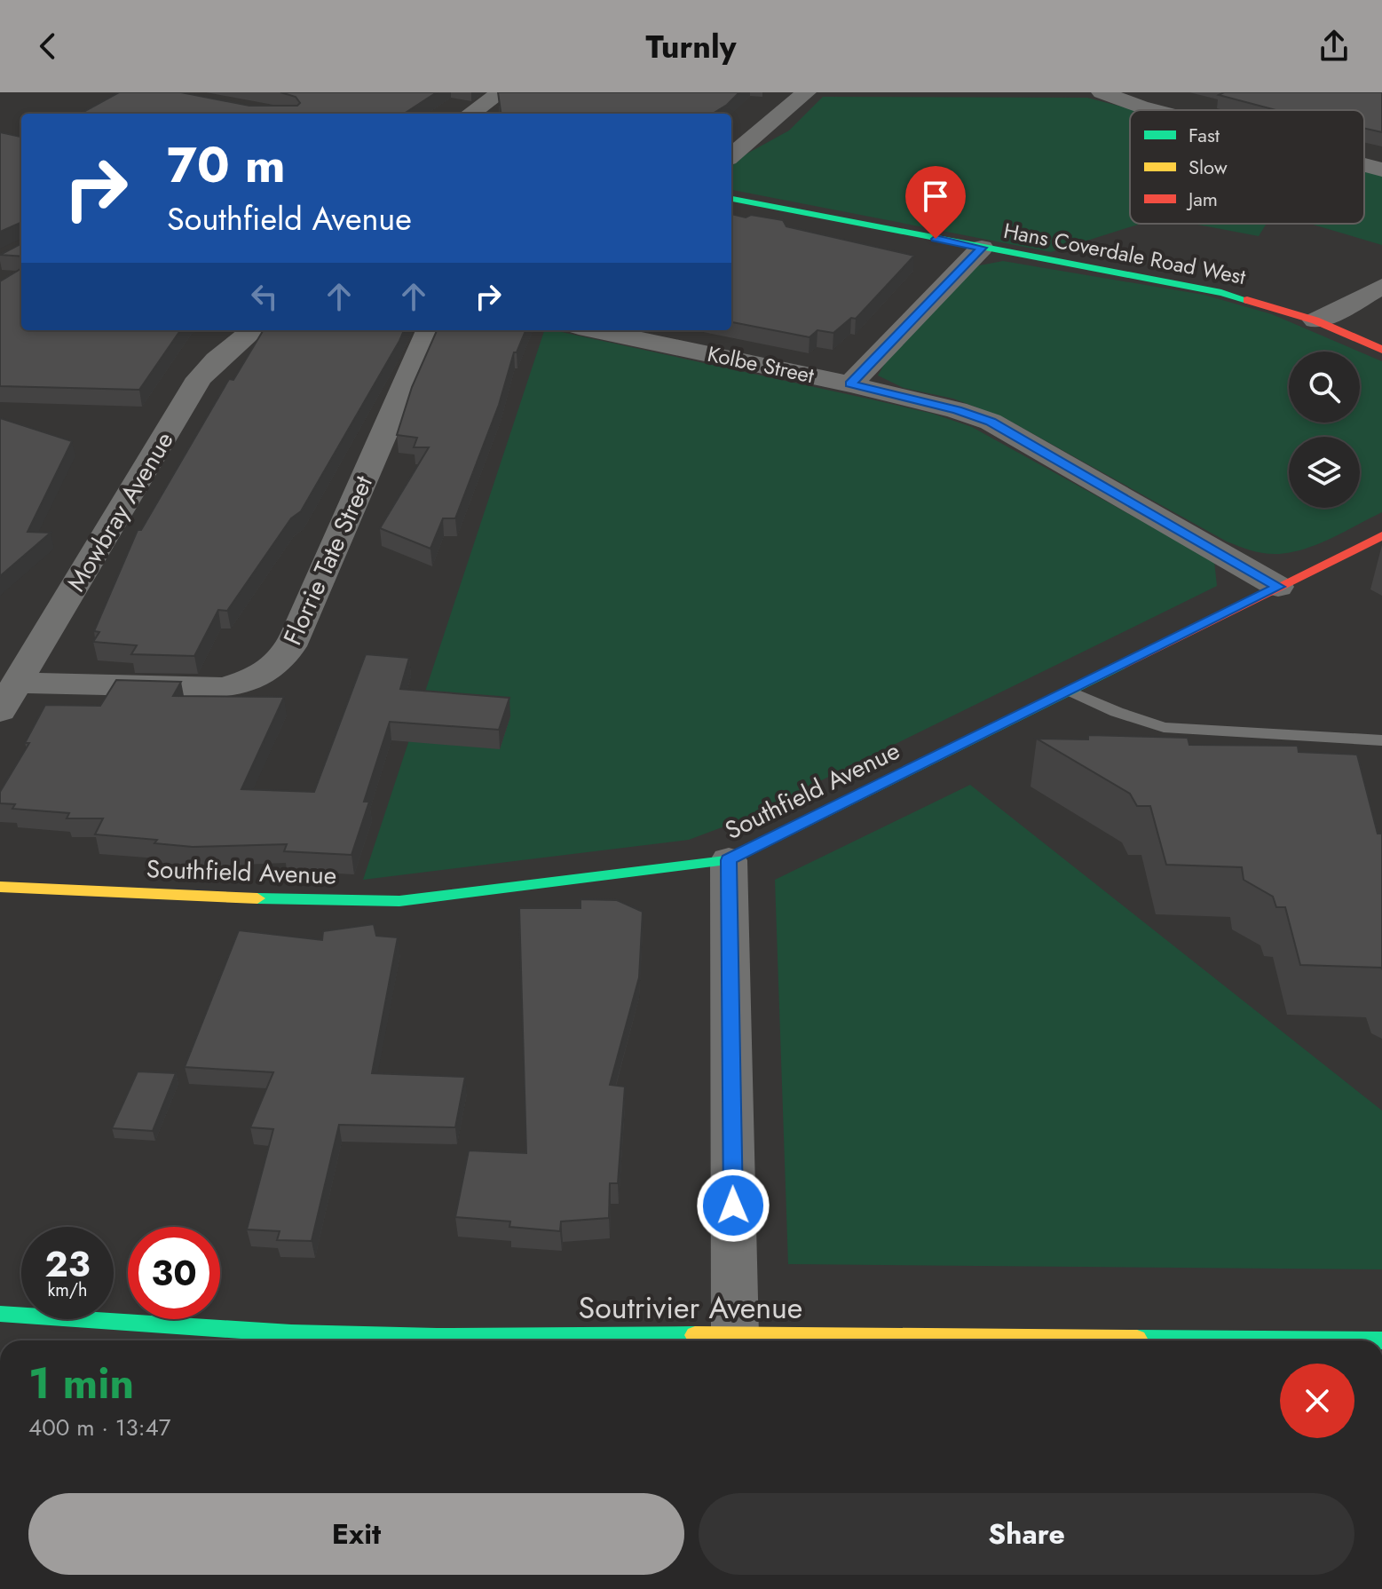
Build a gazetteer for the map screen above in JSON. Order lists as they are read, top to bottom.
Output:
{
  "streets": {
    "street": [
      "Hans Coverdale Road West",
      "Kolbe Street",
      "Mowbray Avenue",
      "Florrie Tate Street",
      "Southfield Avenue",
      "Soutrivier Avenue"
    ]
  },
  "crossings": [
    ["Kolbe Street", "Southfield Avenue"],
    ["Mowbray Avenue", "Florrie Tate Street"]
  ],
  "legend": ["Fast", "Slow", "Jam"],
  "page": {
    "header": "Turnly",
    "turn": ["70 m", "Southfield Avenue"],
    "speed": "23 km/h",
    "limit": "30",
    "heading": ["1 min", "400 m · 13:47"],
    "buttons": ["Exit", "Share"]
  }
}
